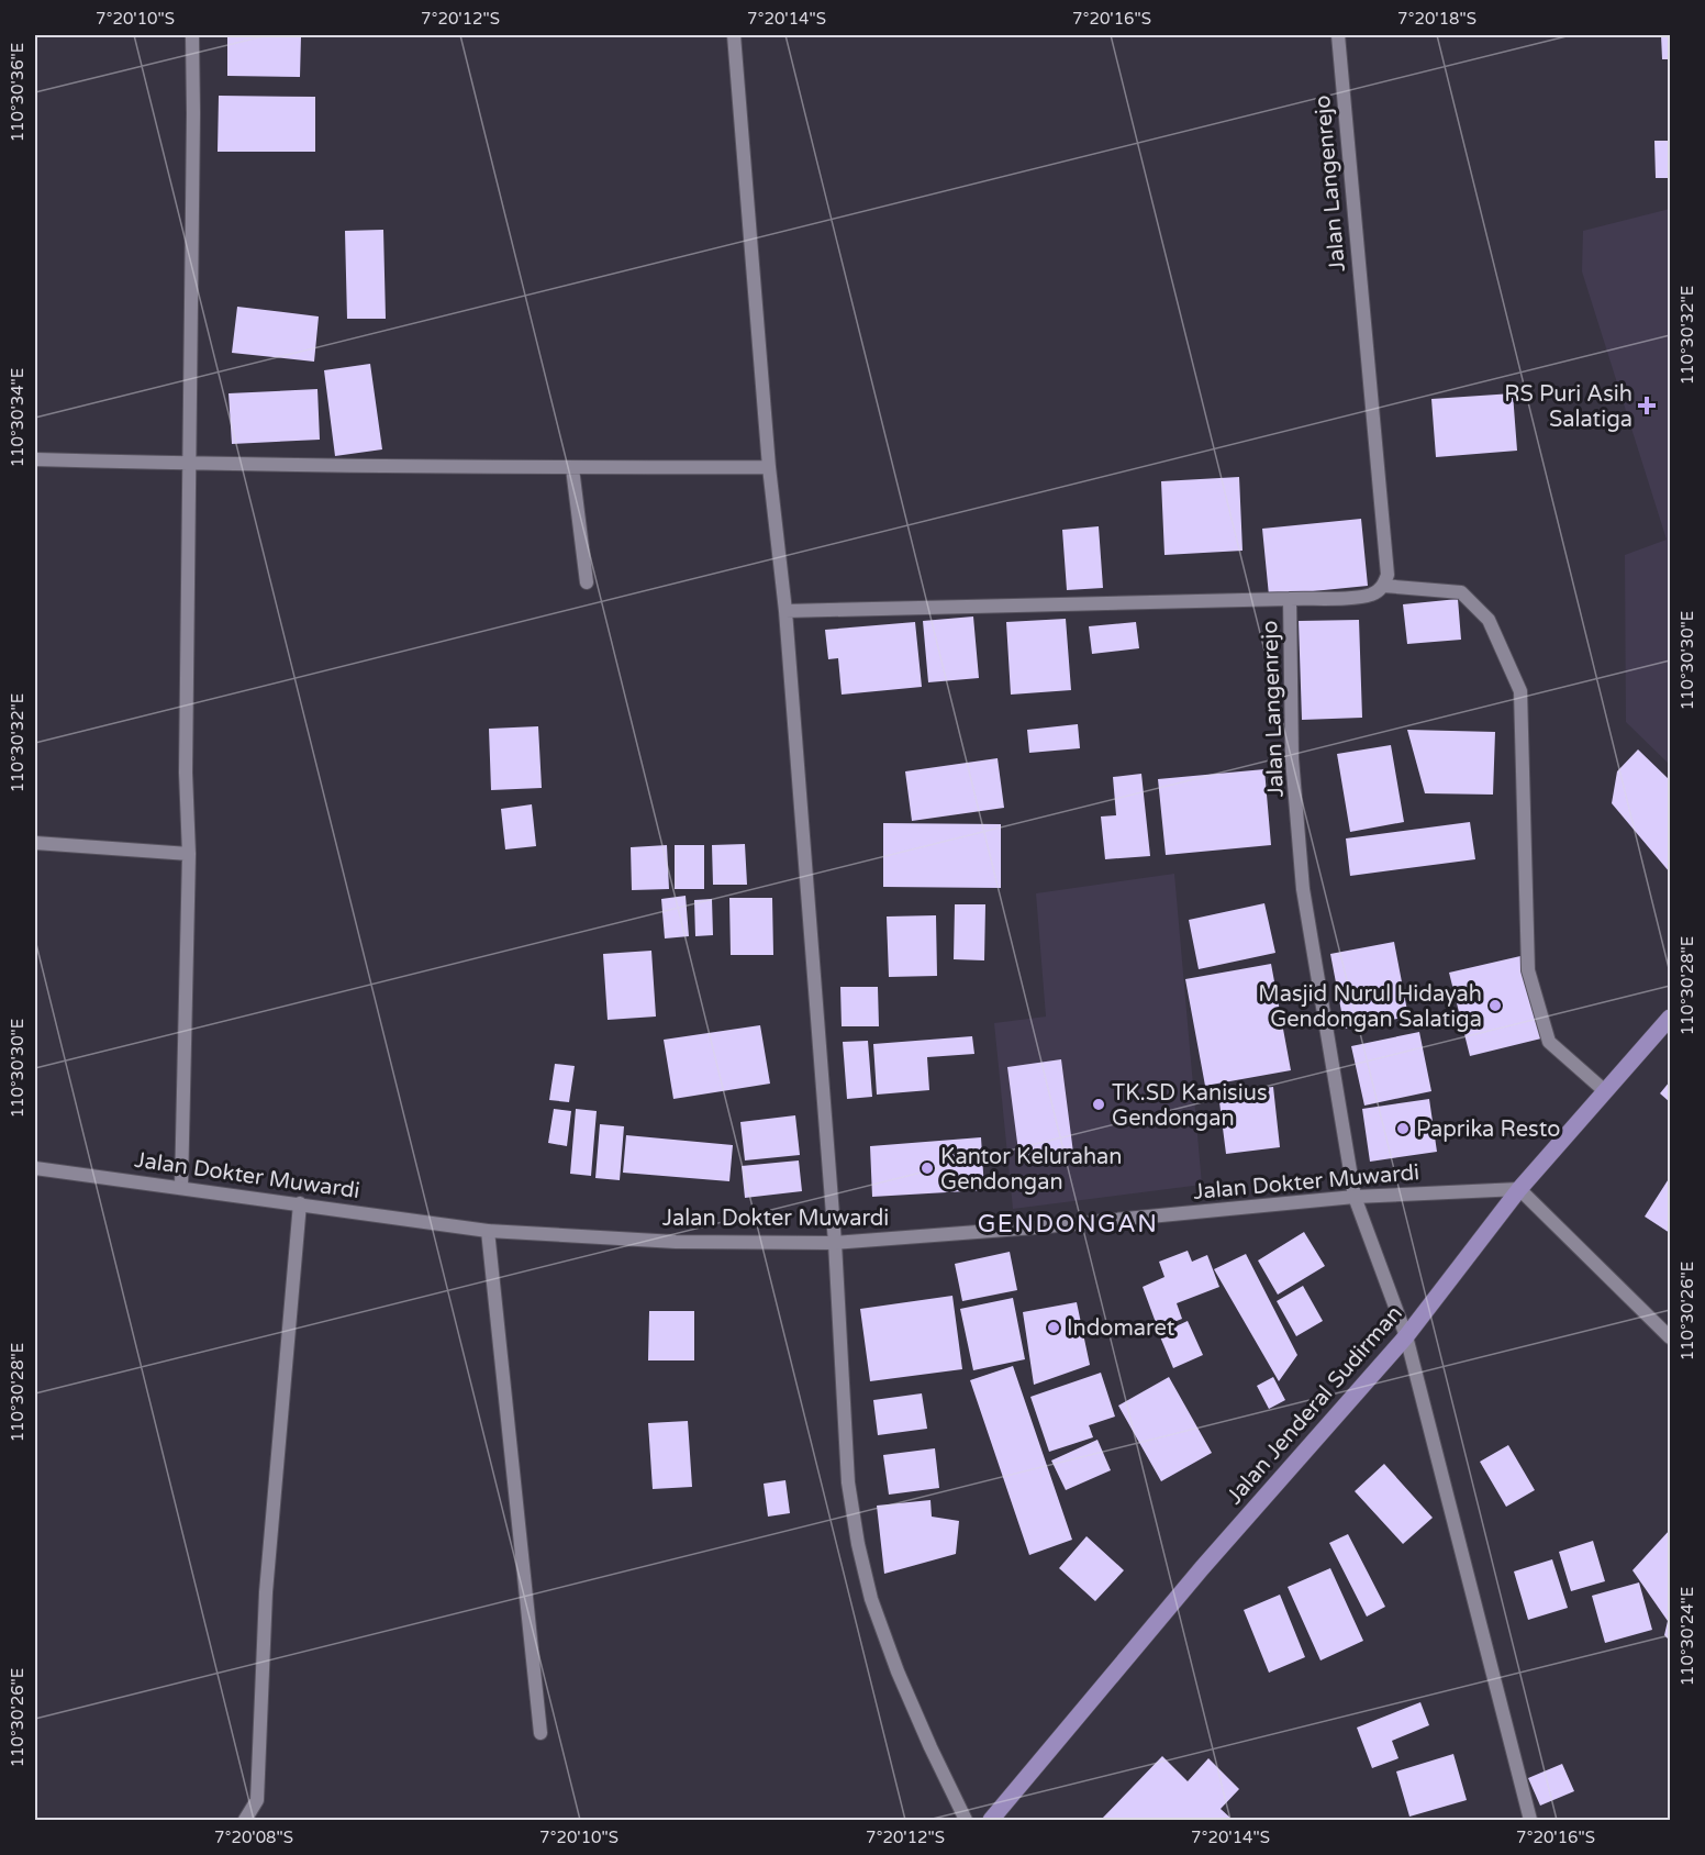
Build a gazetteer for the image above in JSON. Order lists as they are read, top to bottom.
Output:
{
  "streets": {
    "main road": ["Jalan Jenderal Sudirman"],
    "street": ["Jalan Langenrejo", "Jalan Dokter Muwardi"]
  },
  "crossings": [
    ["Jalan Langenrejo", "Jalan Dokter Muwardi"],
    ["Jalan Langenrejo", "Jalan Jenderal Sudirman"],
    ["Jalan Dokter Muwardi", "Jalan Jenderal Sudirman"]
  ],
  "districts": ["GENDONGAN"],
  "places": {
    "health": ["RS Puri Asih Salatiga"],
    "other": [
      "Masjid Nurul Hidayah Gendongan Salatiga",
      "TK.SD Kanisius Gendongan",
      "Paprika Resto",
      "Kantor Kelurahan Gendongan",
      "Indomaret"
    ]
  },
  "coordinates": [
    "7°20'10\"S",
    "7°20'12\"S",
    "7°20'14\"S",
    "7°20'16\"S",
    "7°20'18\"S",
    "110°30'36\"E",
    "110°30'32\"E",
    "110°30'34\"E",
    "110°30'30\"E",
    "110°30'28\"E",
    "110°30'26\"E",
    "110°30'24\"E",
    "7°20'08\"S"
  ]
}
